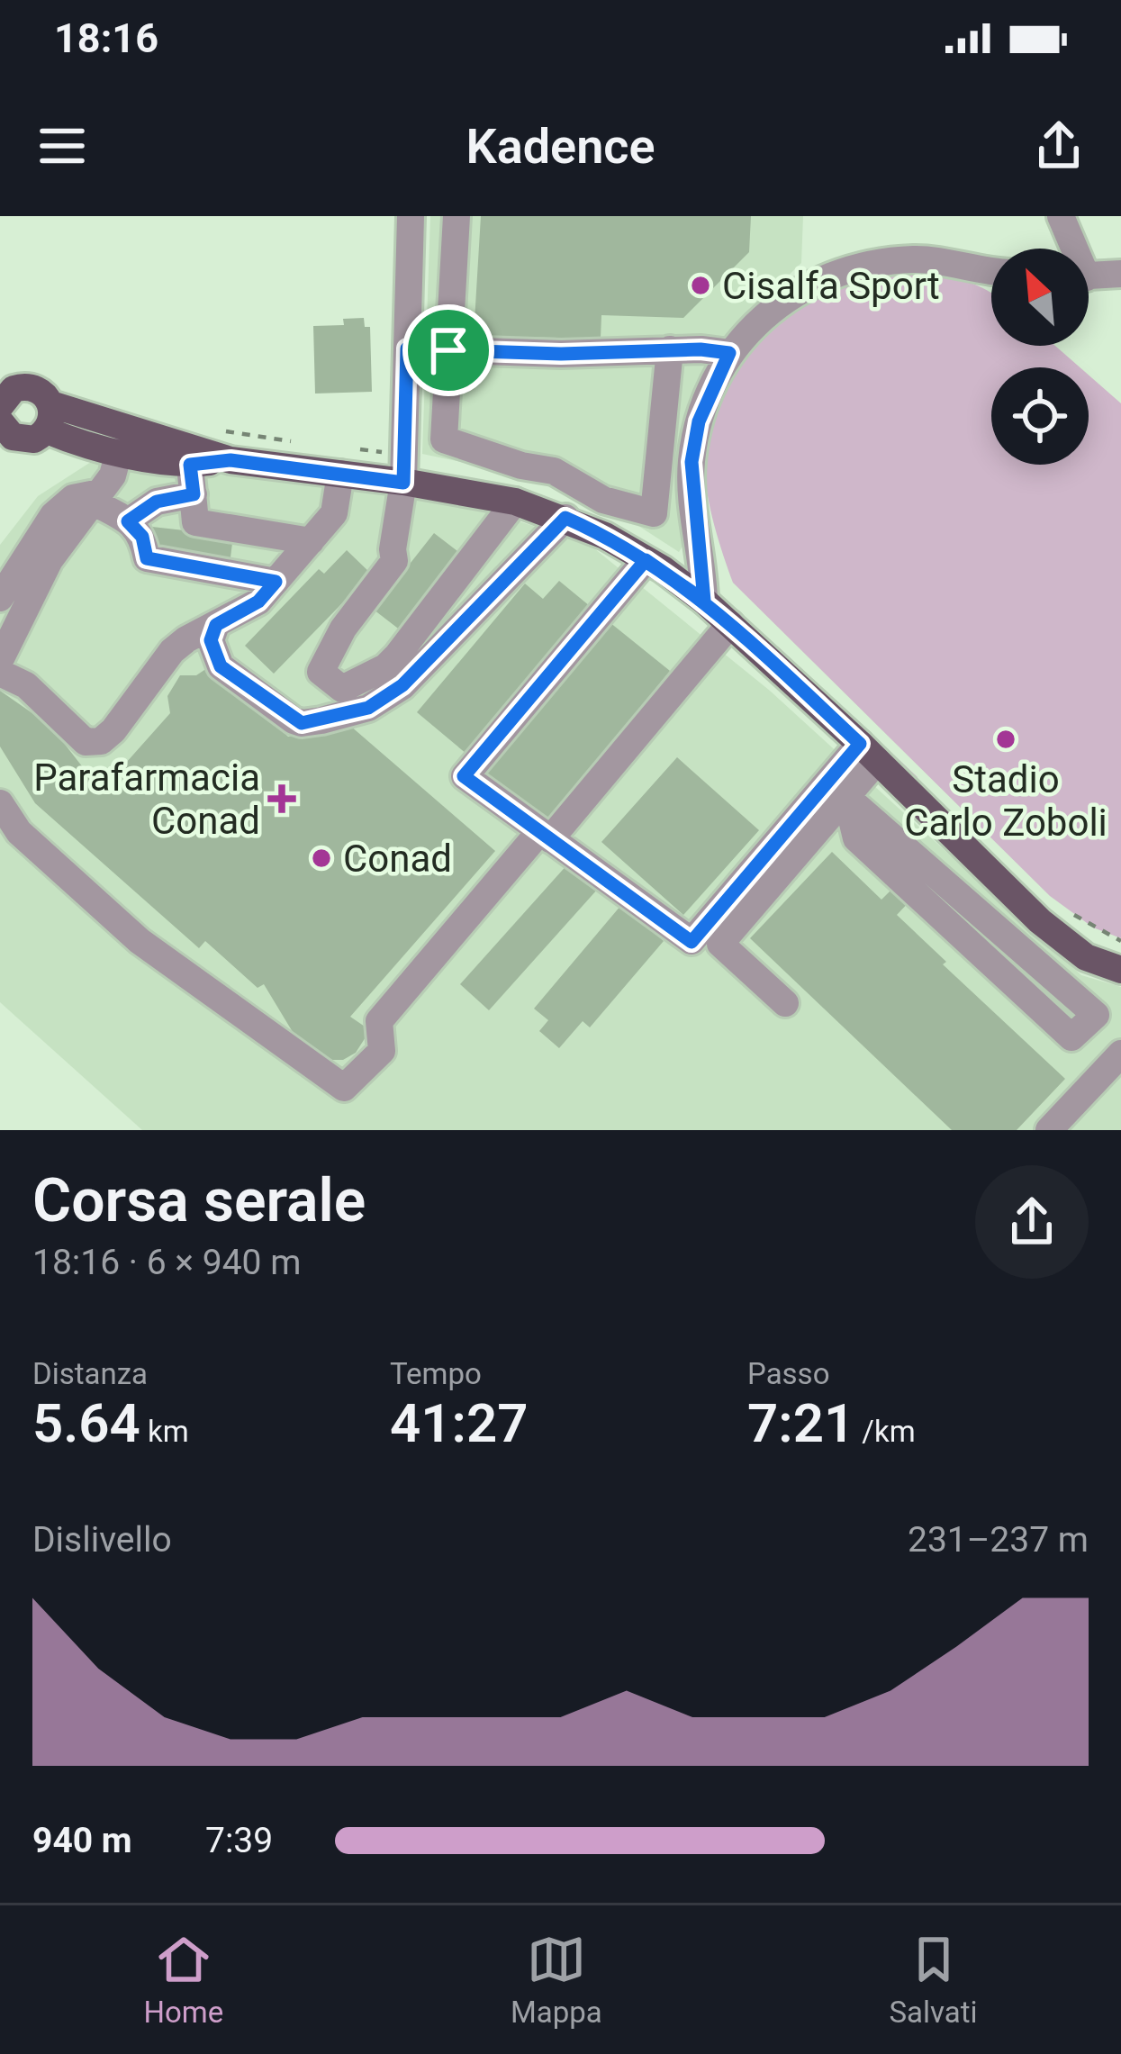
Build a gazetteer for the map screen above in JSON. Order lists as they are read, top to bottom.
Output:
{
  "places": {
    "other": ["Cisalfa Sport", "Stadio Carlo Zoboli", "Conad"],
    "health": ["Parafarmacia Conad"]
  },
  "north": "top left",
  "page": {
    "status": "18:16",
    "header": "Kadence",
    "heading": ["Corsa serale", "18:16 · 6 × 940 m"],
    "stats": [
      ["Distanza", "5.64 km"],
      ["Tempo", "41:27"],
      ["Passo", "7:21 /km"]
    ],
    "chart": ["Dislivello", "231–237 m"],
    "list": [
      {
        "name": "940 m",
        "note": "7:39"
      }
    ],
    "tabs": ["Home", "Mappa", "Salvati"]
  }
}
